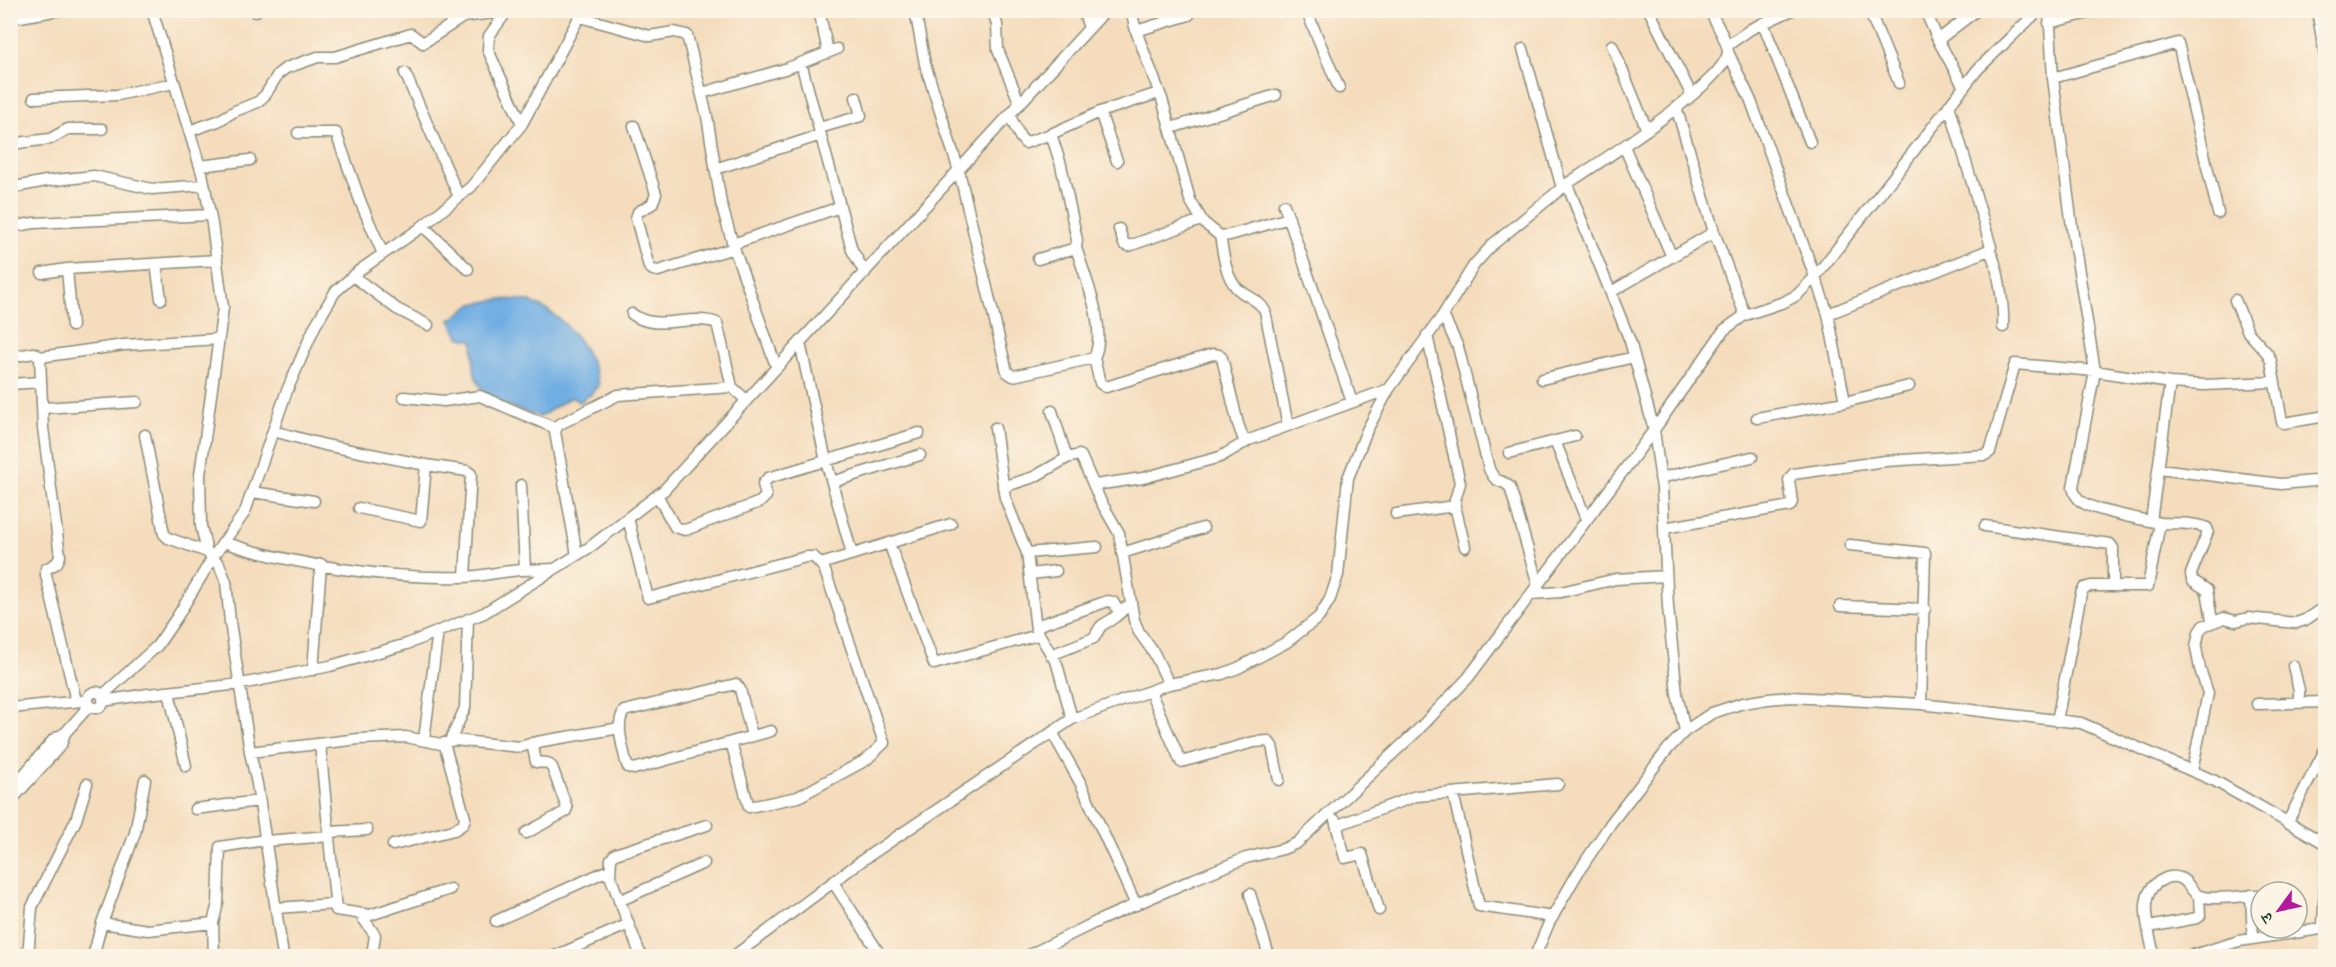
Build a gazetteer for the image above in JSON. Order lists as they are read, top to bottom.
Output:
{
  "north": "bottom left"
}
